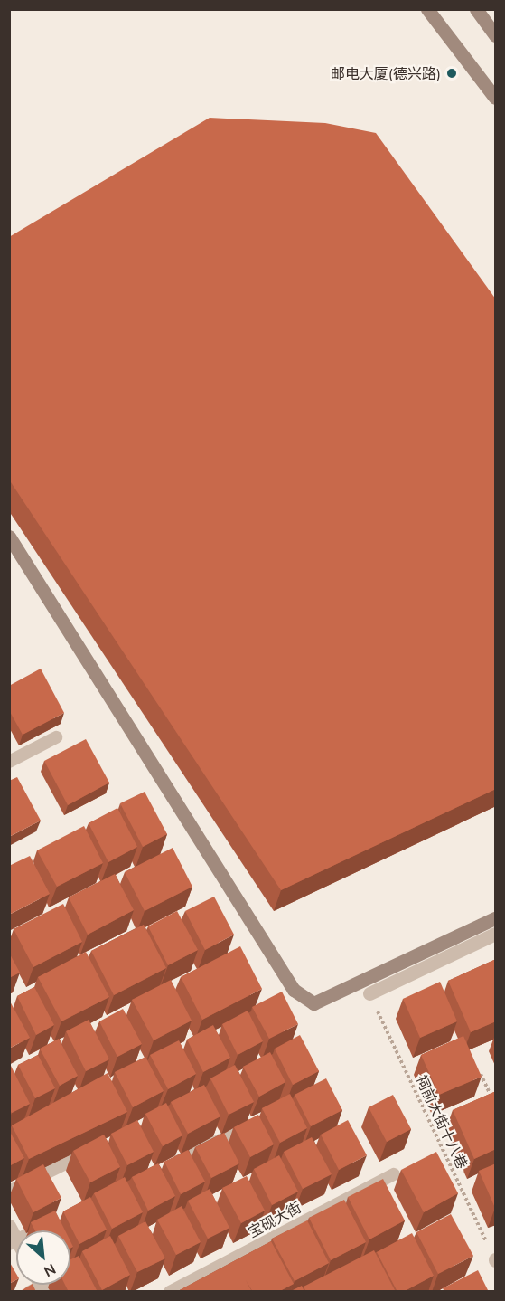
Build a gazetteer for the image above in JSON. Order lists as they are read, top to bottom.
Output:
{
  "streets": {
    "lane": ["宝砚大街"],
    "path": ["祠前大街十八巷"]
  },
  "places": ["邮电大厦(德兴路)"],
  "north": "bottom right"
}
